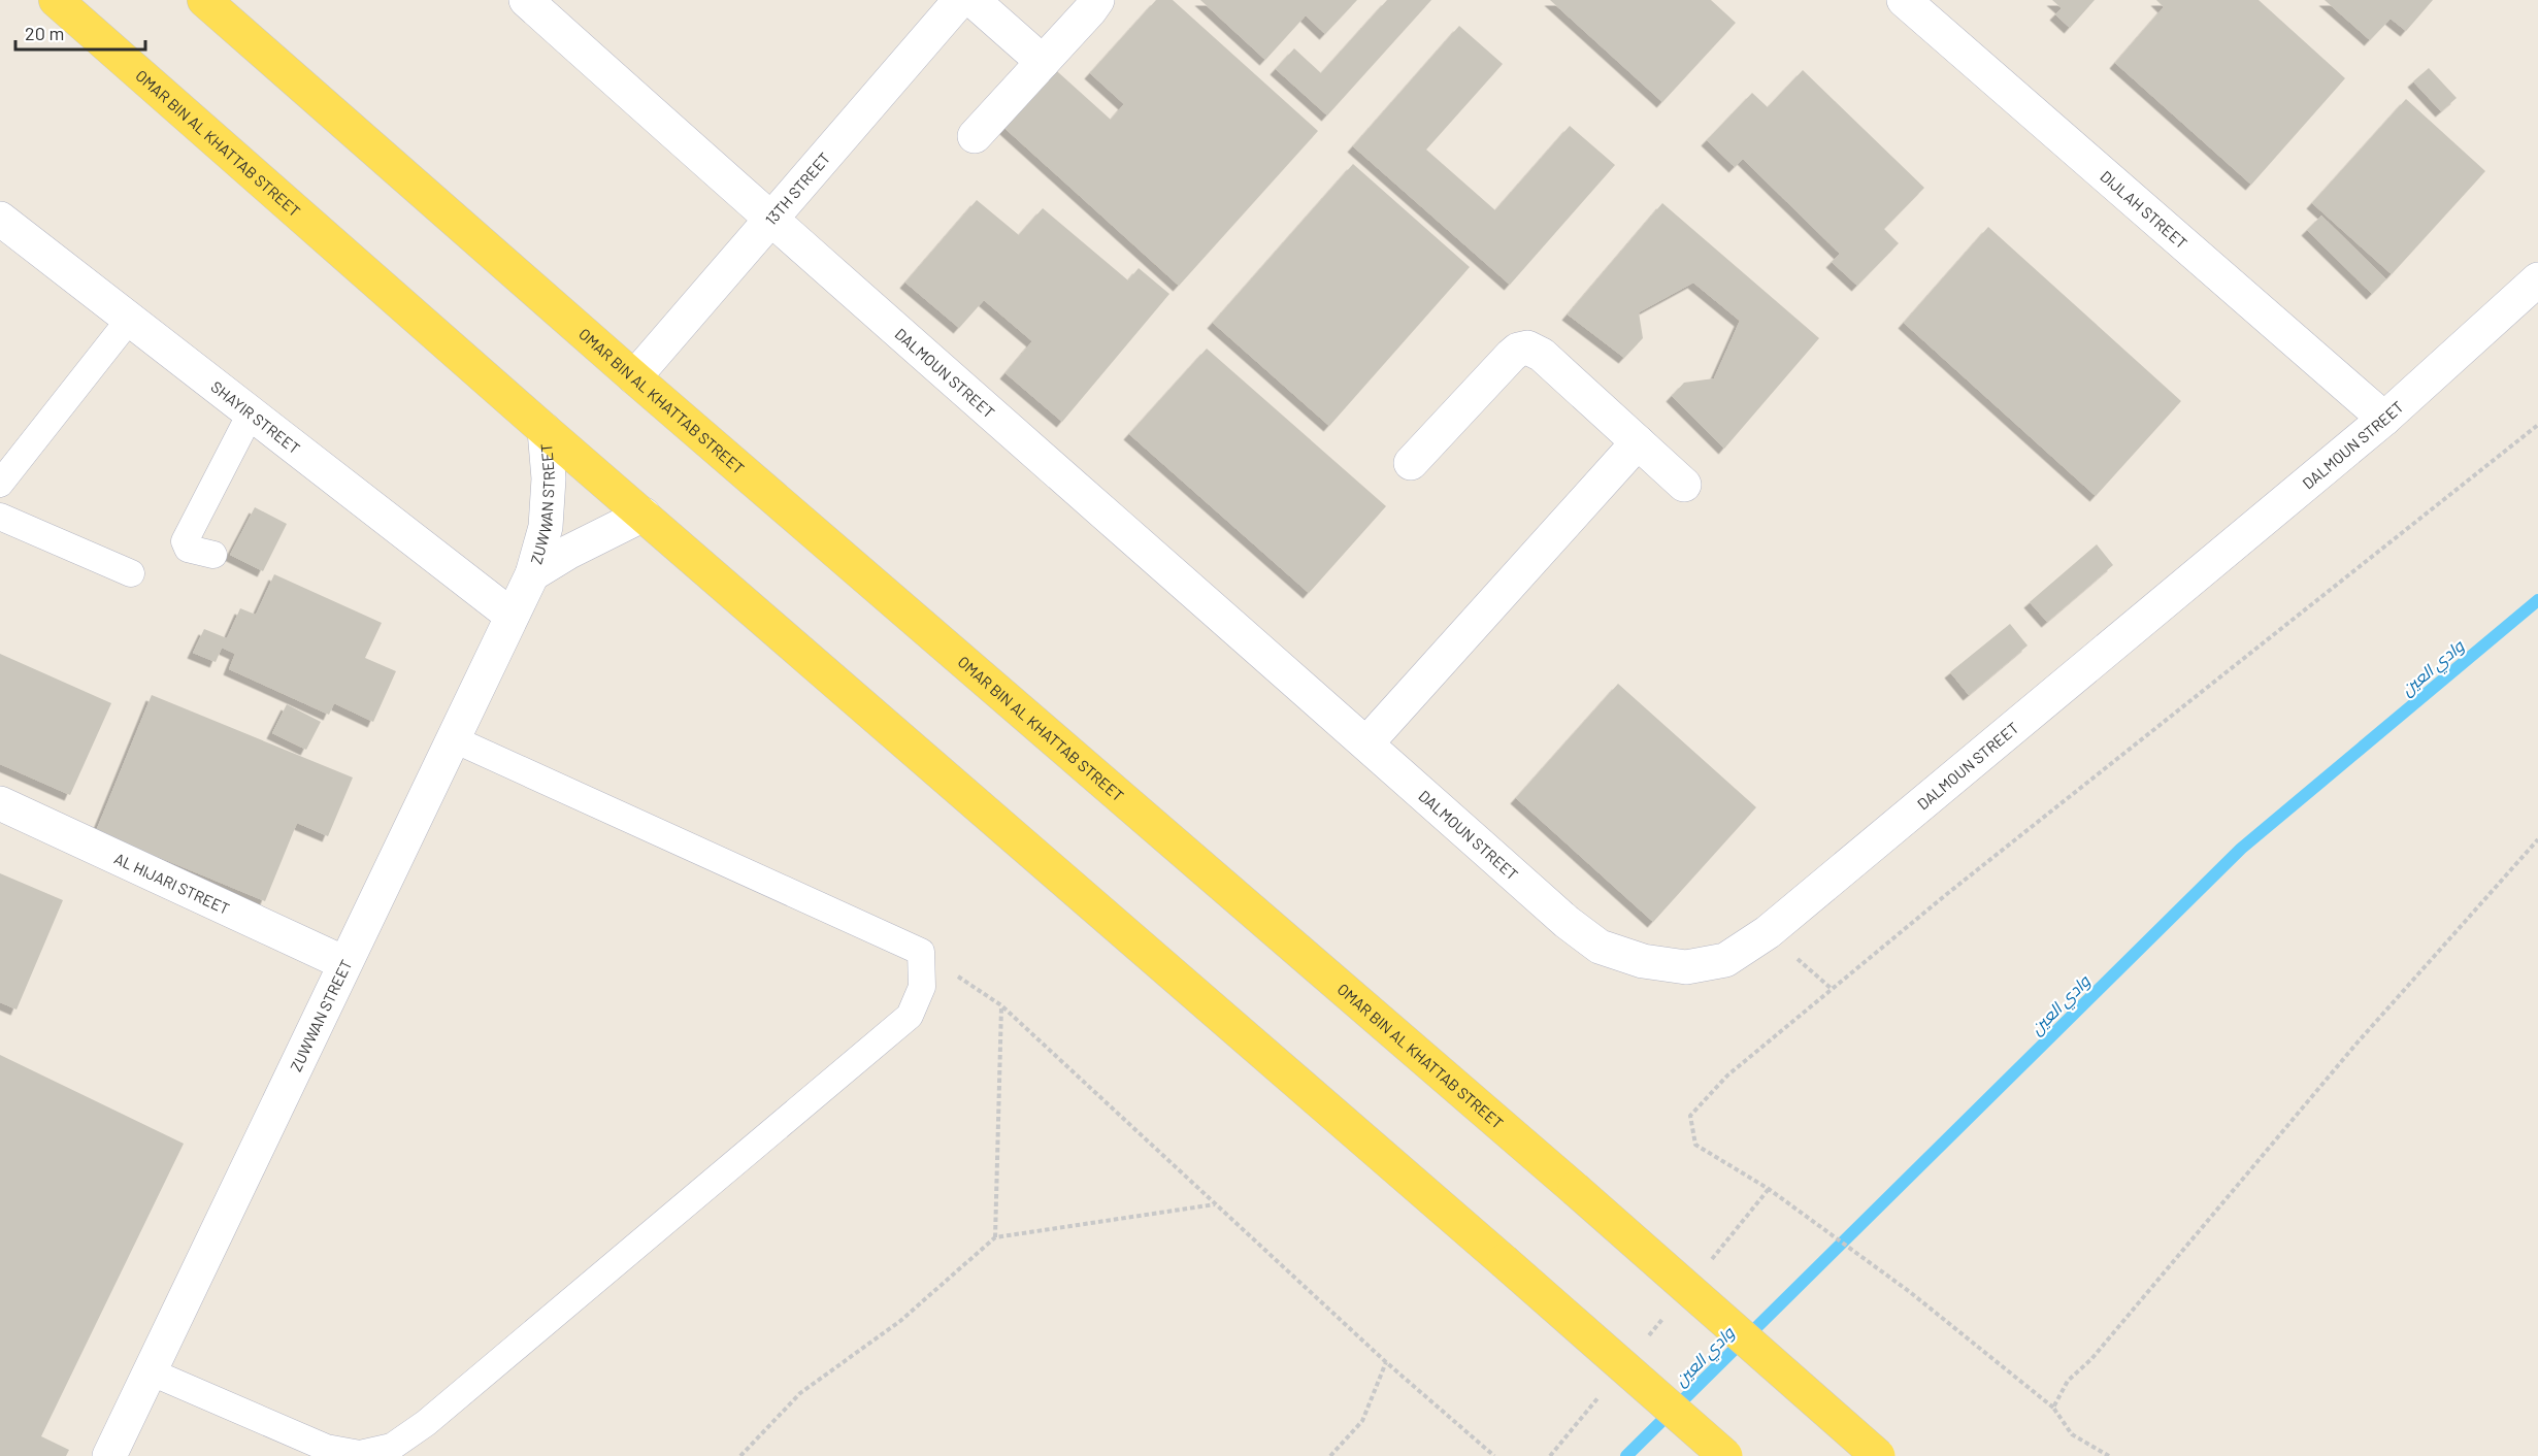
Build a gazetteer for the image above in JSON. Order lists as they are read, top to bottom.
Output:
{
  "streets": {
    "main road": ["OMAR BIN AL KHATTAB STREET"],
    "street": [
      "13TH STREET",
      "DIJLAH STREET",
      "DALMOUN STREET",
      "SHAYIR STREET",
      "ZUWWAN STREET",
      "AL HIJARI STREET"
    ]
  },
  "crossings": [
    ["OMAR BIN AL KHATTAB STREET", "13TH STREET"],
    ["OMAR BIN AL KHATTAB STREET", "ZUWWAN STREET"],
    ["13TH STREET", "DALMOUN STREET"],
    ["DIJLAH STREET", "DALMOUN STREET"],
    ["SHAYIR STREET", "ZUWWAN STREET"],
    ["ZUWWAN STREET", "AL HIJARI STREET"]
  ],
  "water": ["وادي العين"],
  "scale_bar": "20 m"
}
